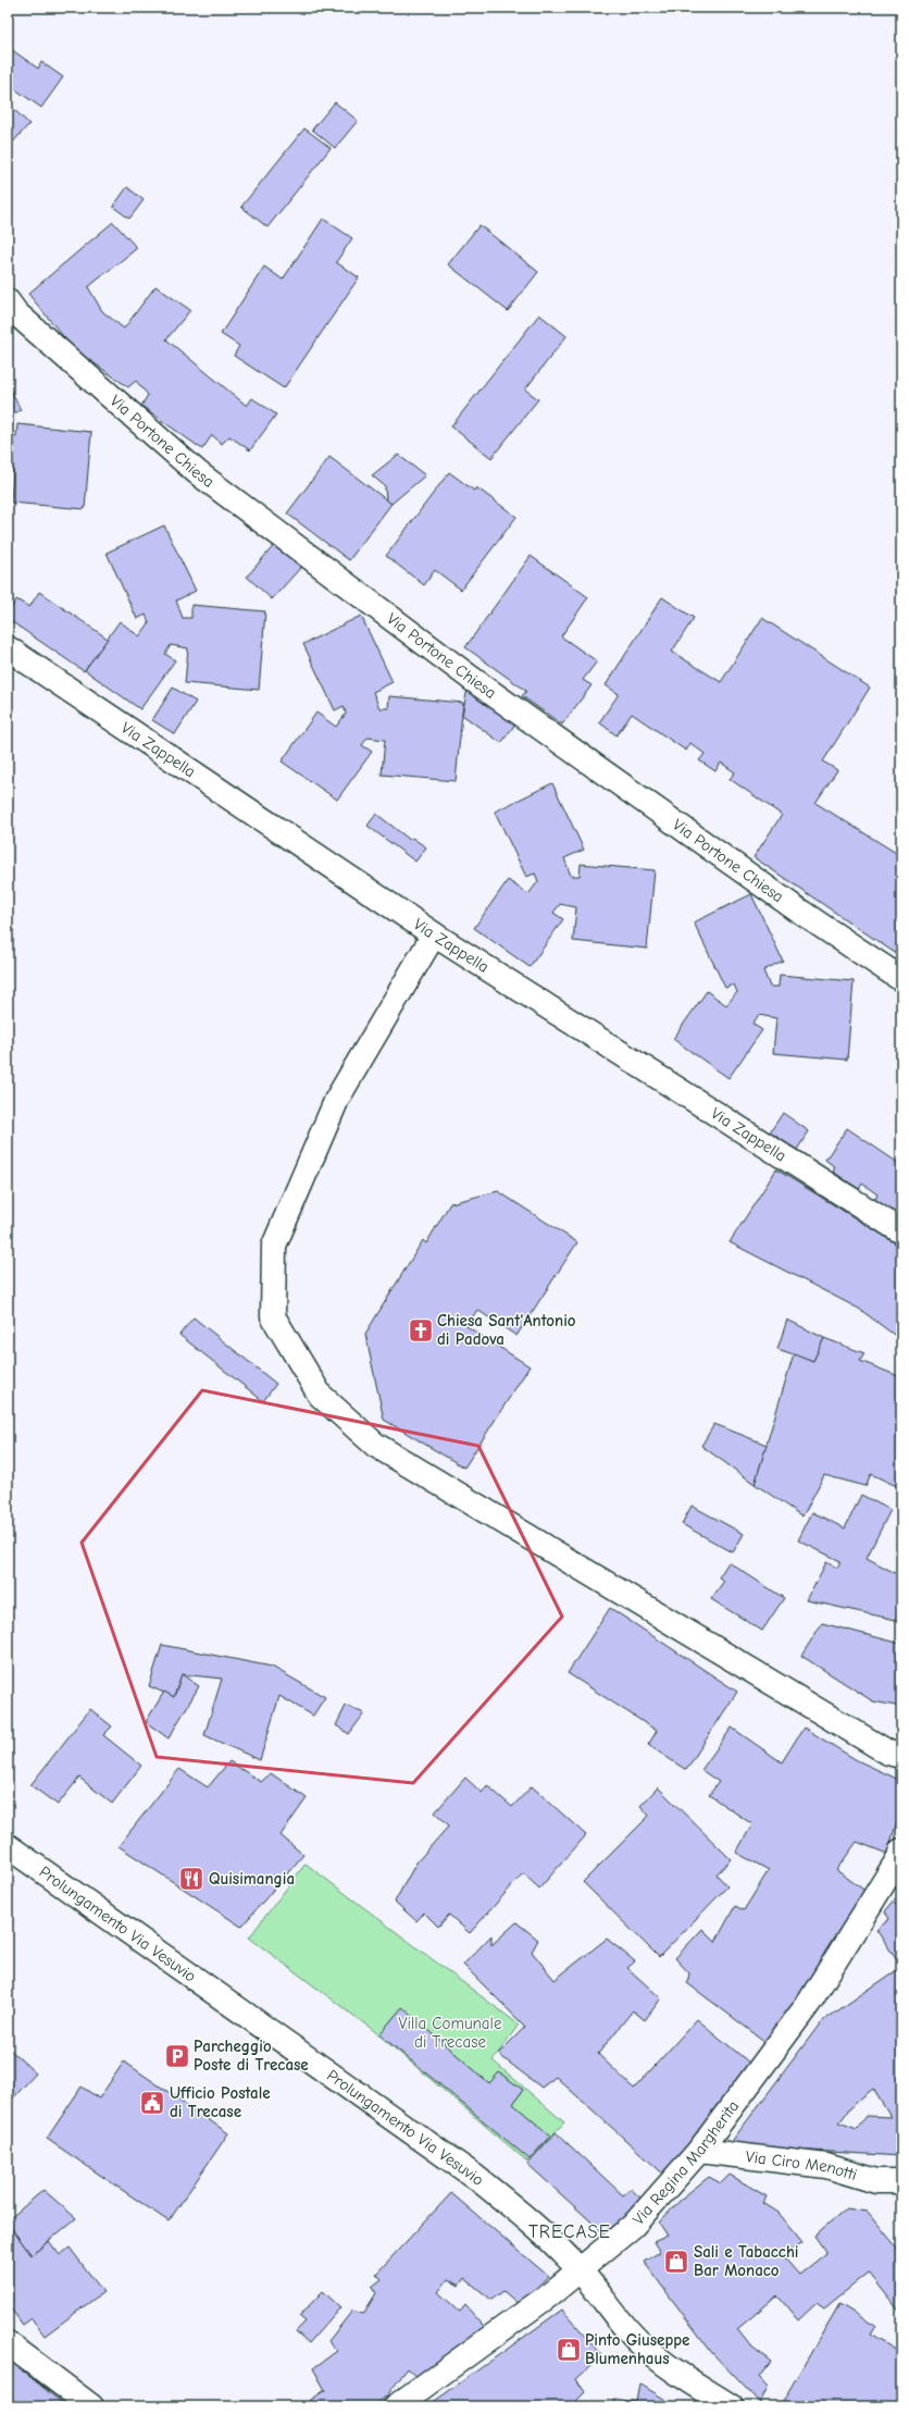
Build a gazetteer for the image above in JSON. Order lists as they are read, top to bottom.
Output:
{
  "streets": {
    "street": [
      "Via Portone Chiesa",
      "Via Zappella",
      "Prolungamento Via Vesuvio",
      "Via Regina Margherita",
      "Via Ciro Menotti"
    ]
  },
  "crossings": [
    ["Prolungamento Via Vesuvio", "Via Regina Margherita"],
    ["Via Regina Margherita", "Via Ciro Menotti"]
  ],
  "districts": ["TRECASE"],
  "parks": ["Villa Comunale di Trecase"],
  "places": {
    "church": ["Chiesa Sant'Antonio di Padova"],
    "restaurant": ["Quisimangia"],
    "parking": ["Parcheggio Poste di Trecase"],
    "public building": ["Ufficio Postale di Trecase"],
    "shop": ["Sali e Tabacchi Bar Monaco", "Pinto Giuseppe Blumenhaus"]
  }
}
